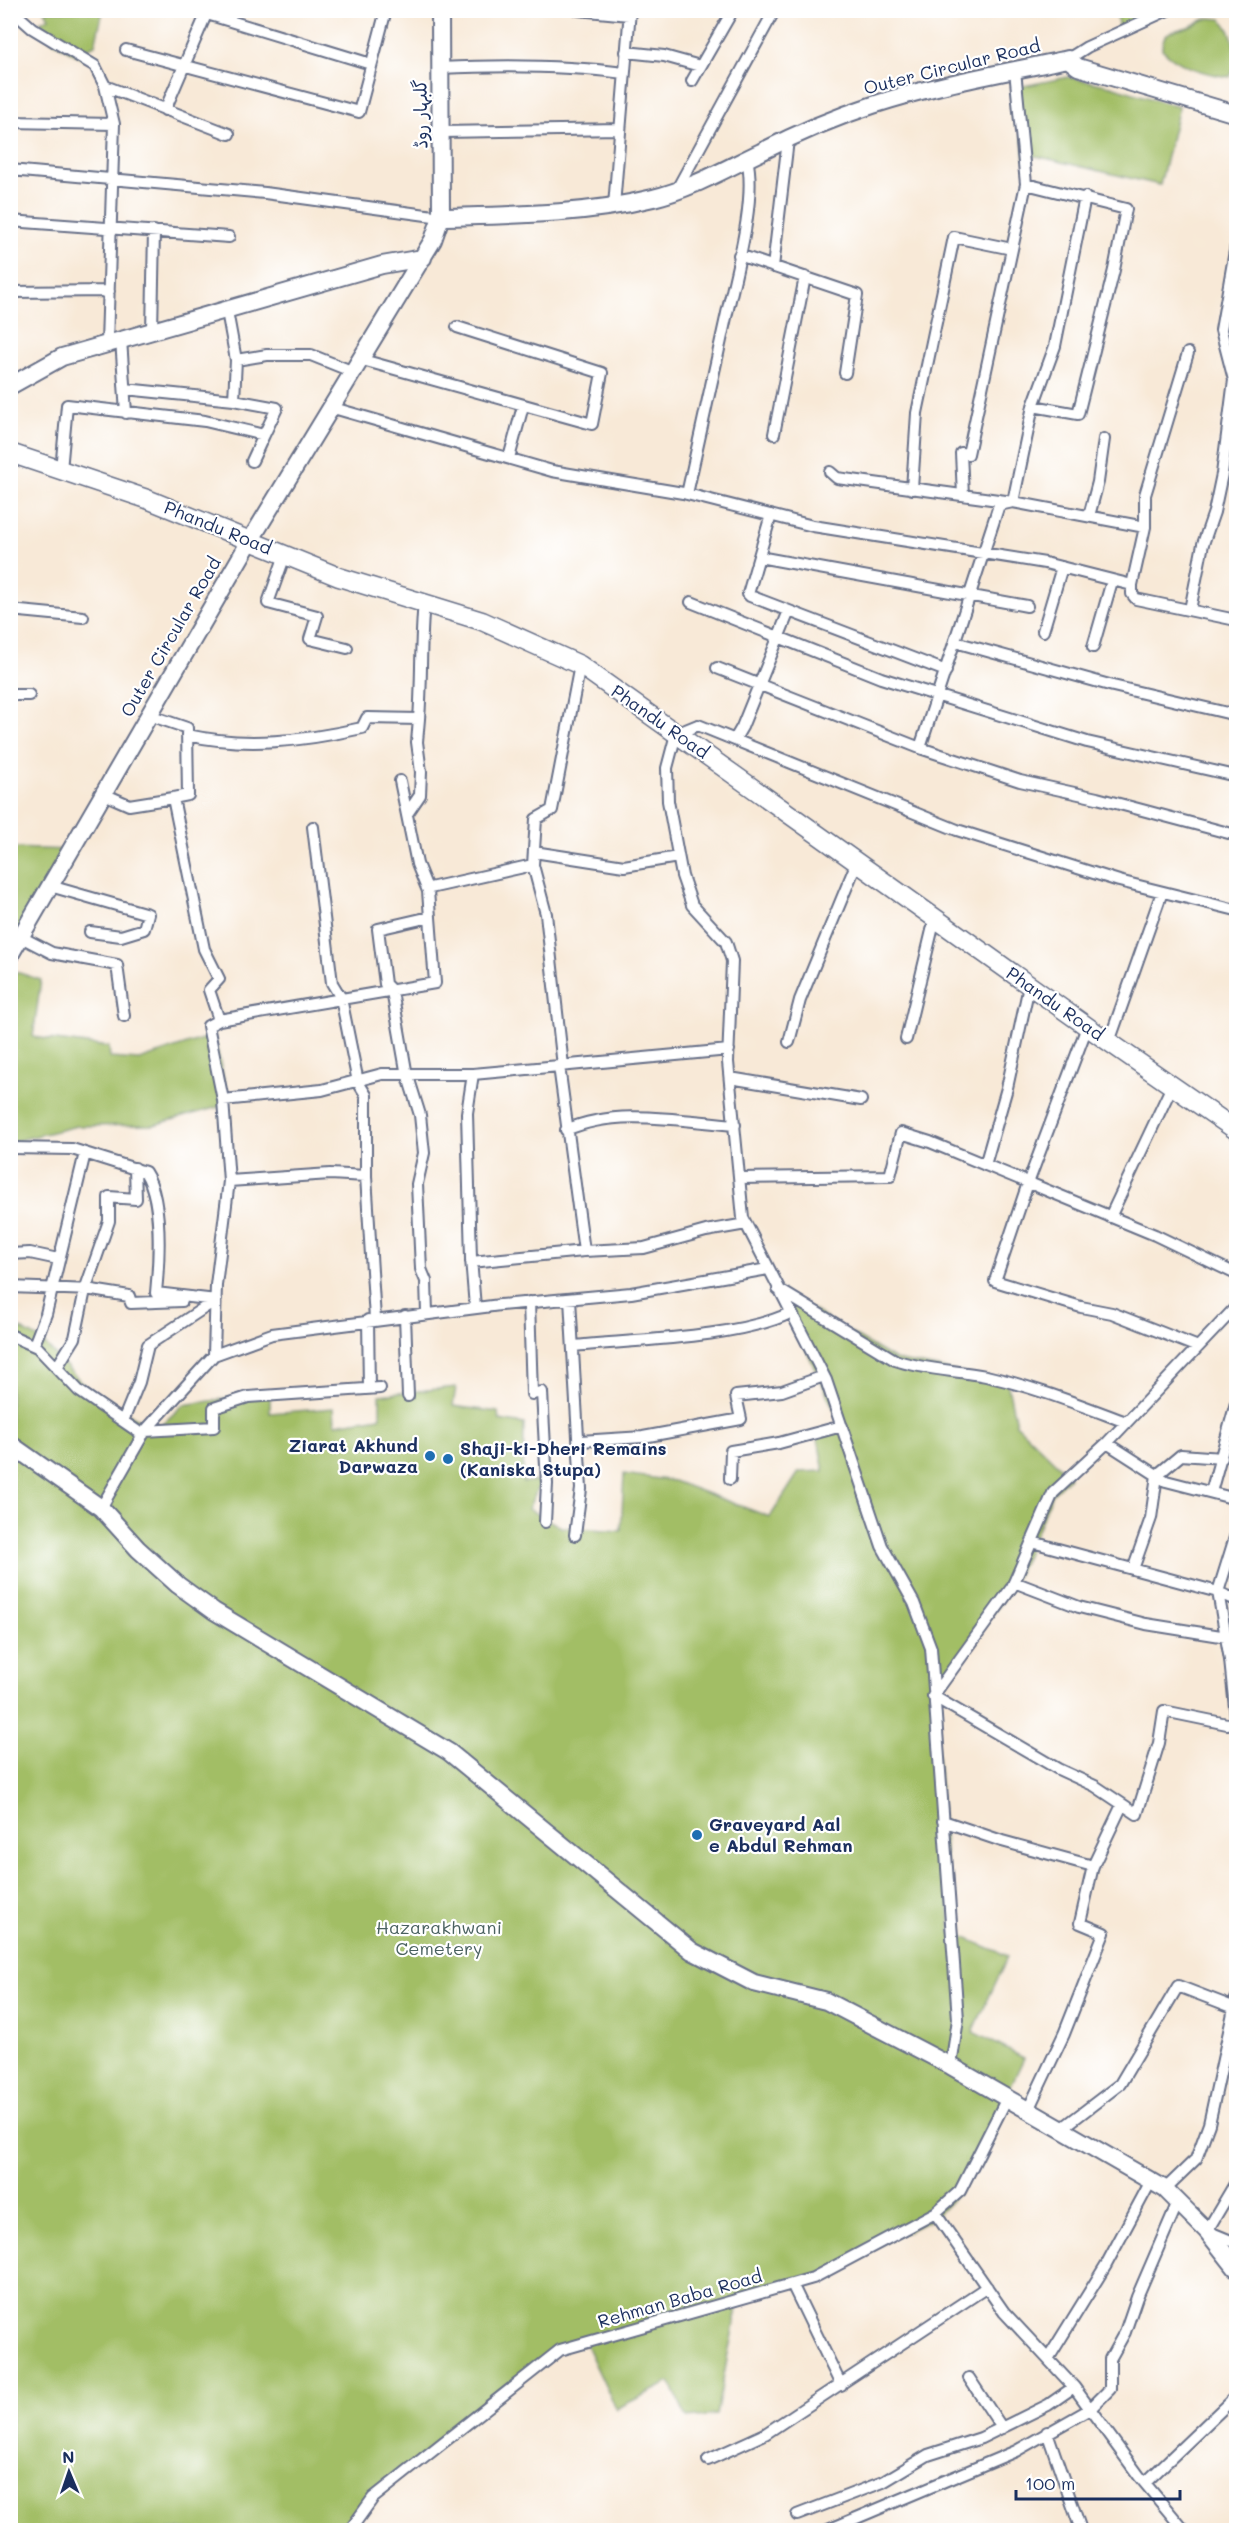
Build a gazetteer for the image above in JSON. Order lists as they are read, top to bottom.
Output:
{
  "streets": {
    "main road": ["Outer Circular Road", "گلبہار روڈ", "Phandu Road"],
    "street": ["Rehman Baba Road"]
  },
  "crossings": [
    ["Outer Circular Road", "گلبہار روڈ"],
    ["Outer Circular Road", "Phandu Road"]
  ],
  "parks": ["Hazarakhwani Cemetery"],
  "places": ["Ziarat Akhund Darwaza", "Shaji-ki-Dheri Remains (Kaniska Stupa)", "Graveyard Aal e Abdul Rehman"],
  "scale_bar": "100 m",
  "north": "top"
}
